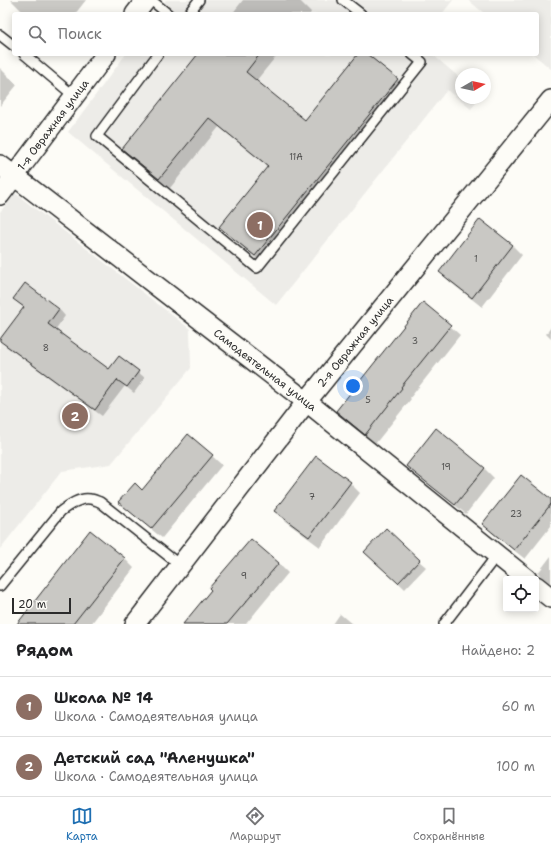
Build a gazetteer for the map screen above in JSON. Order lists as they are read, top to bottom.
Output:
{
  "streets": {
    "street": ["1-я Овражная улица", "2-я Овражная улица", "Самодеятельная улица"]
  },
  "crossings": [
    ["1-я Овражная улица", "Самодеятельная улица"],
    ["2-я Овражная улица", "Самодеятельная улица"]
  ],
  "house_numbers": [
    "11А",
    "1",
    "3",
    "8",
    "5",
    "19",
    "7",
    "23",
    "9"
  ],
  "scale_bar": "20 m",
  "north": "right",
  "page": {
    "search": "Поиск",
    "pins": ["1", "2"],
    "scale": "20 m",
    "heading": ["Рядом", "Найдено: 2"],
    "list": [
      {
        "mark": "1",
        "name": "Школа № 14",
        "note": "Школа · Самодеятельная улица",
        "value": "60 m"
      },
      {
        "mark": "2",
        "name": "Детский сад \"Аленушка\"",
        "note": "Школа · Самодеятельная улица",
        "value": "100 m"
      }
    ],
    "nav": ["Карта", "Маршрут", "Сохранённые"]
  }
}
